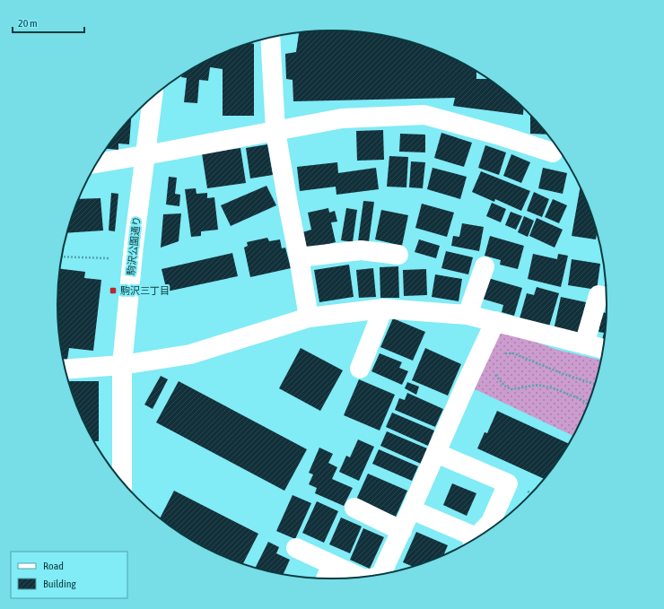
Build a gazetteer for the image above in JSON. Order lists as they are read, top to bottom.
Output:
{
  "streets": {
    "street": ["駒沢公園通り"]
  },
  "places": {
    "transit": ["駒沢三丁目"]
  },
  "legend": ["Road", "Building"],
  "scale_bar": "20 m"
}
